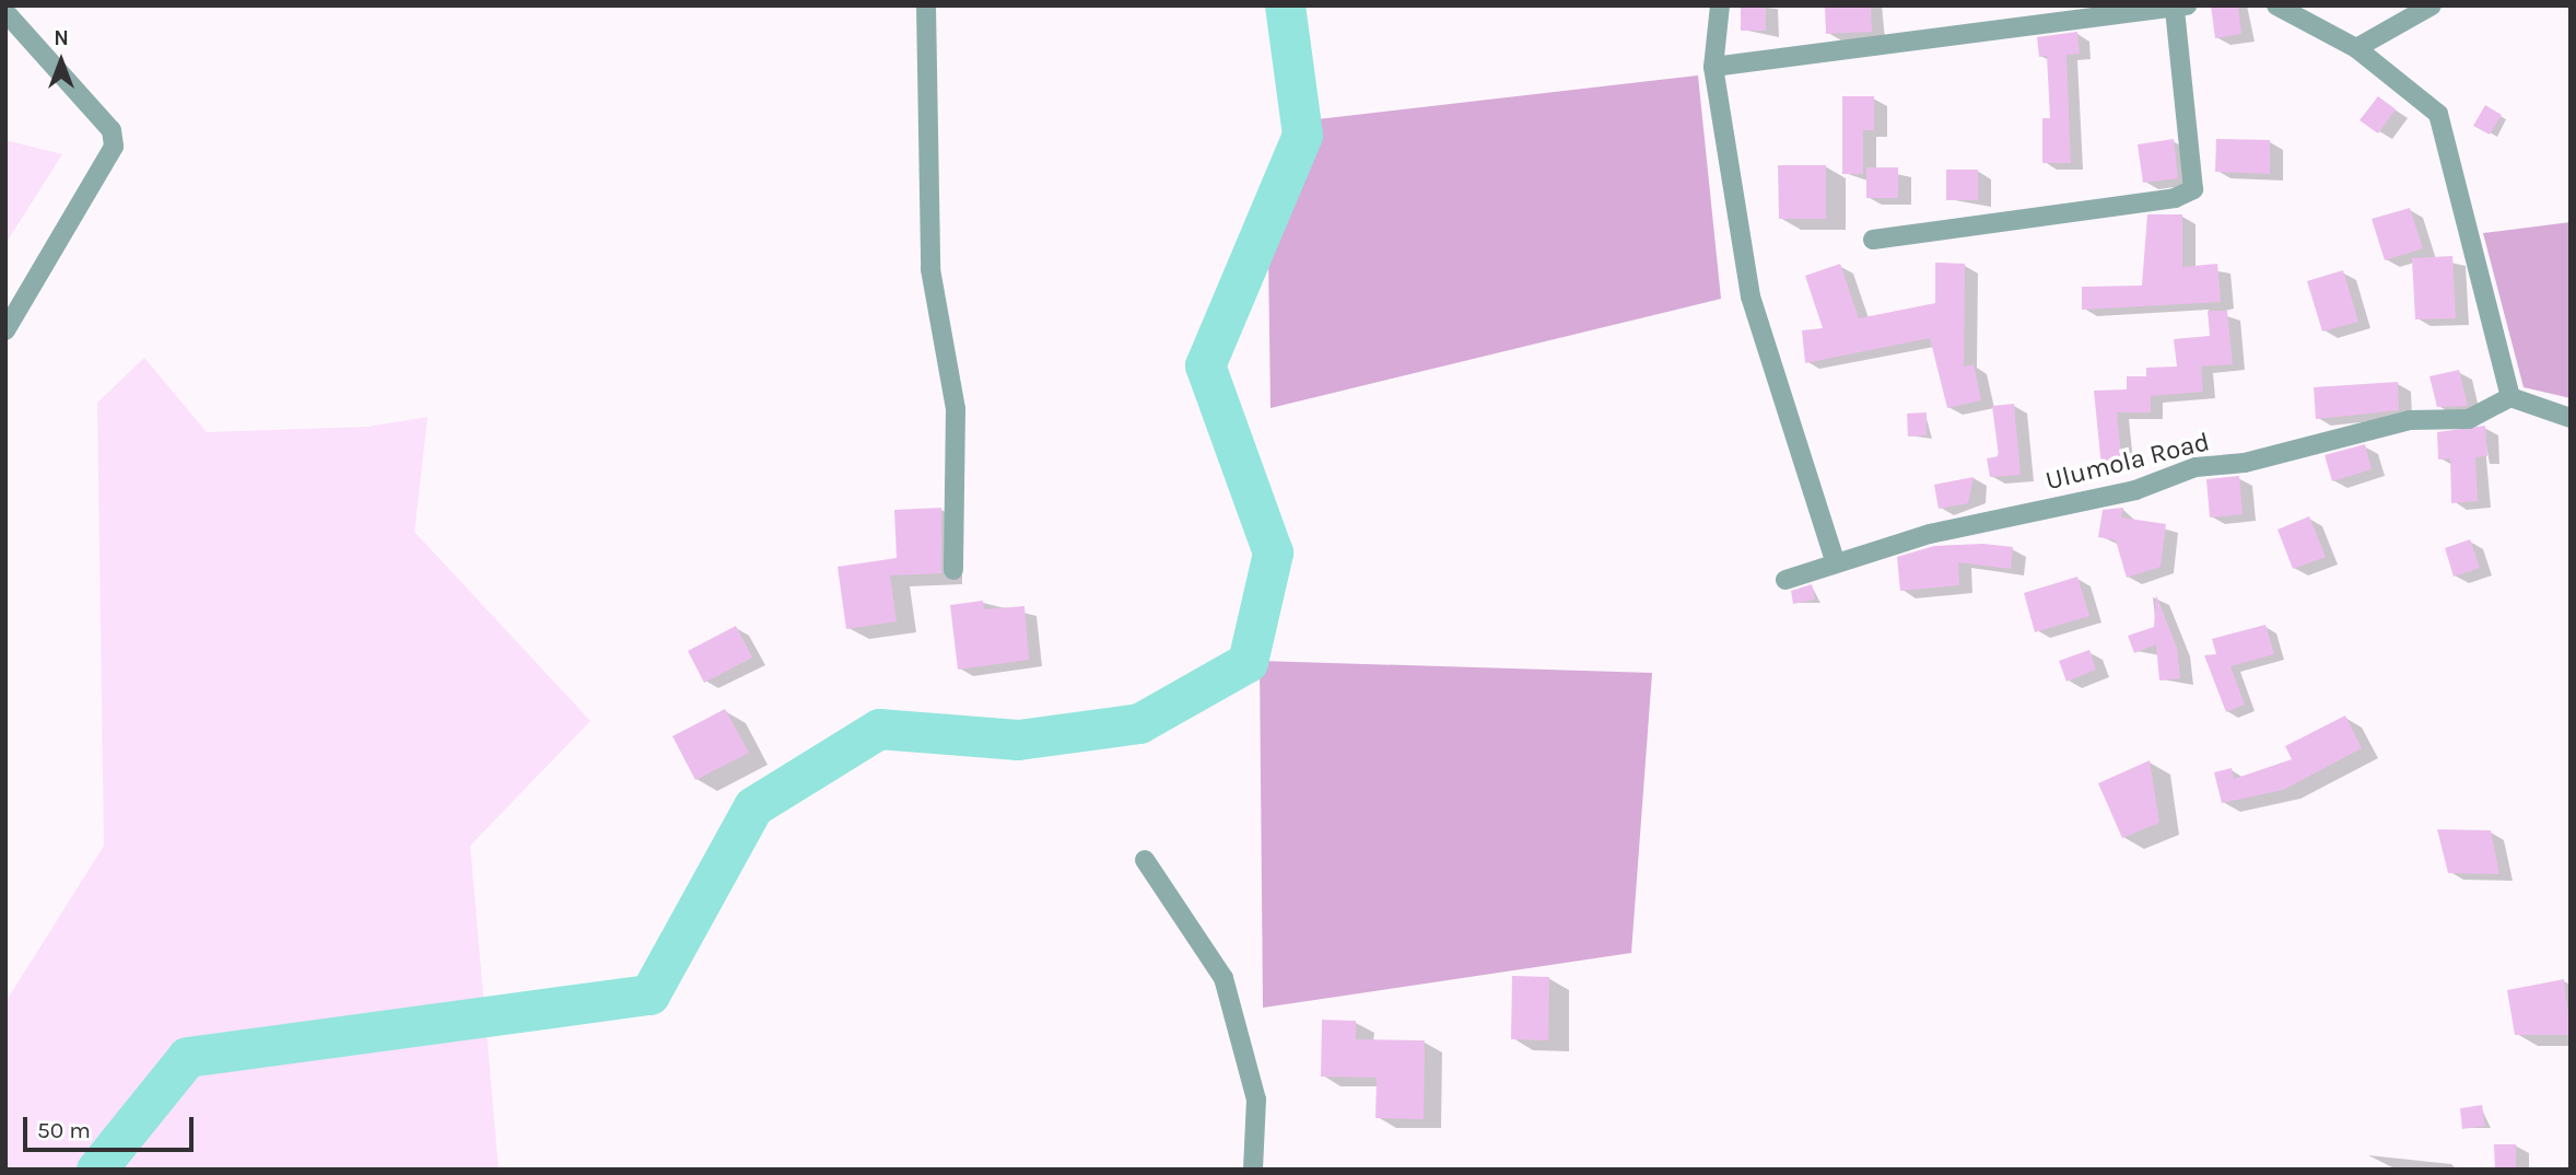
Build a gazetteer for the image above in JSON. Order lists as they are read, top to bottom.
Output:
{
  "streets": {
    "street": ["Ulumola Road"]
  },
  "scale_bar": "50 m",
  "north": "top"
}
